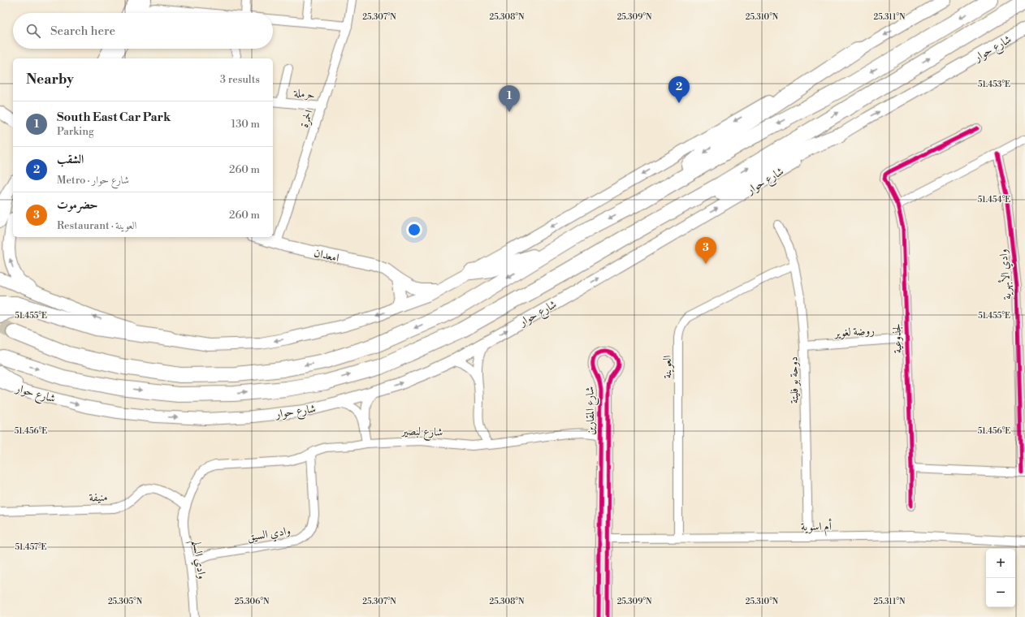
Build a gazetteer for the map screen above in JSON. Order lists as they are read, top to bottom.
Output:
{
  "streets": {
    "highway": ["شارع حوار"],
    "main road": ["امعدان"],
    "street": [
      "حرملة",
      "الحمرة",
      "وادي الأبهرية",
      "روضة لغوير",
      "لجذوعية",
      "العوينة",
      "دوحة بو فليتة",
      "شارع المقارين",
      "شارع لبصير",
      "منيفة",
      "أم اسوية",
      "وادي السيق",
      "وادي السلم"
    ]
  },
  "crossings": [
    ["حرملة", "الحمرة"],
    ["الحمرة", "امعدان"],
    ["روضة لغوير", "لجذوعية"],
    ["روضة لغوير", "دوحة بو فليتة"],
    ["العوينة", "دوحة بو فليتة"],
    ["العوينة", "أم اسوية"],
    ["دوحة بو فليتة", "أم اسوية"],
    ["شارع المقارين", "شارع لبصير"],
    ["شارع المقارين", "أم اسوية"],
    ["شارع لبصير", "وادي السيق"],
    ["شارع لبصير", "وادي السلم"],
    ["منيفة", "وادي السلم"],
    ["وادي السيق", "وادي السلم"]
  ],
  "page": {
    "search": "Search here",
    "heading": ["Nearby", "3 results"],
    "pins": ["2", "1", "3"],
    "list": [
      {
        "mark": "1",
        "name": "South East Car Park",
        "note": "Parking",
        "value": "130 m"
      },
      {
        "mark": "2",
        "name": "الشقب",
        "note": "Metro · شارع حوار",
        "value": "260 m"
      },
      {
        "mark": "3",
        "name": "حضرموت",
        "note": "Restaurant · العوينة",
        "value": "260 m"
      }
    ],
    "map_buttons": ["+", "−"]
  },
  "coordinates": [
    "25.307°N",
    "25.308°N",
    "25.309°N",
    "25.310°N",
    "25.311°N",
    "51.453°E",
    "51.454°E",
    "51.455°E",
    "51.456°E",
    "51.457°E",
    "25.305°N",
    "25.306°N"
  ]
}
